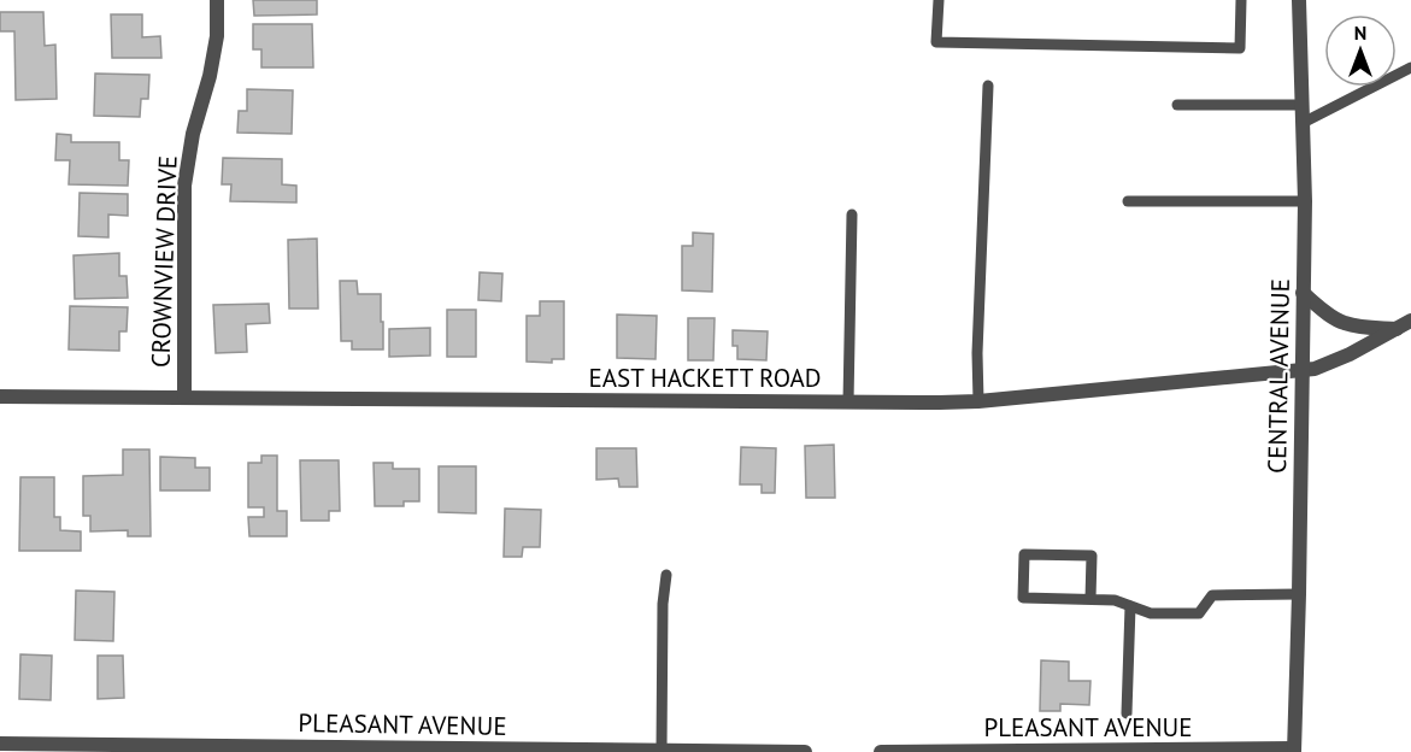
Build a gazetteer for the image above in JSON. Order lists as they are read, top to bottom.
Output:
{
  "streets": {
    "street": [
      "CROWNVIEW DRIVE",
      "CENTRAL AVENUE",
      "EAST HACKETT ROAD",
      "PLEASANT AVENUE"
    ]
  },
  "crossings": [
    ["CROWNVIEW DRIVE", "EAST HACKETT ROAD"],
    ["CENTRAL AVENUE", "EAST HACKETT ROAD"],
    ["CENTRAL AVENUE", "PLEASANT AVENUE"]
  ],
  "north": "top"
}
